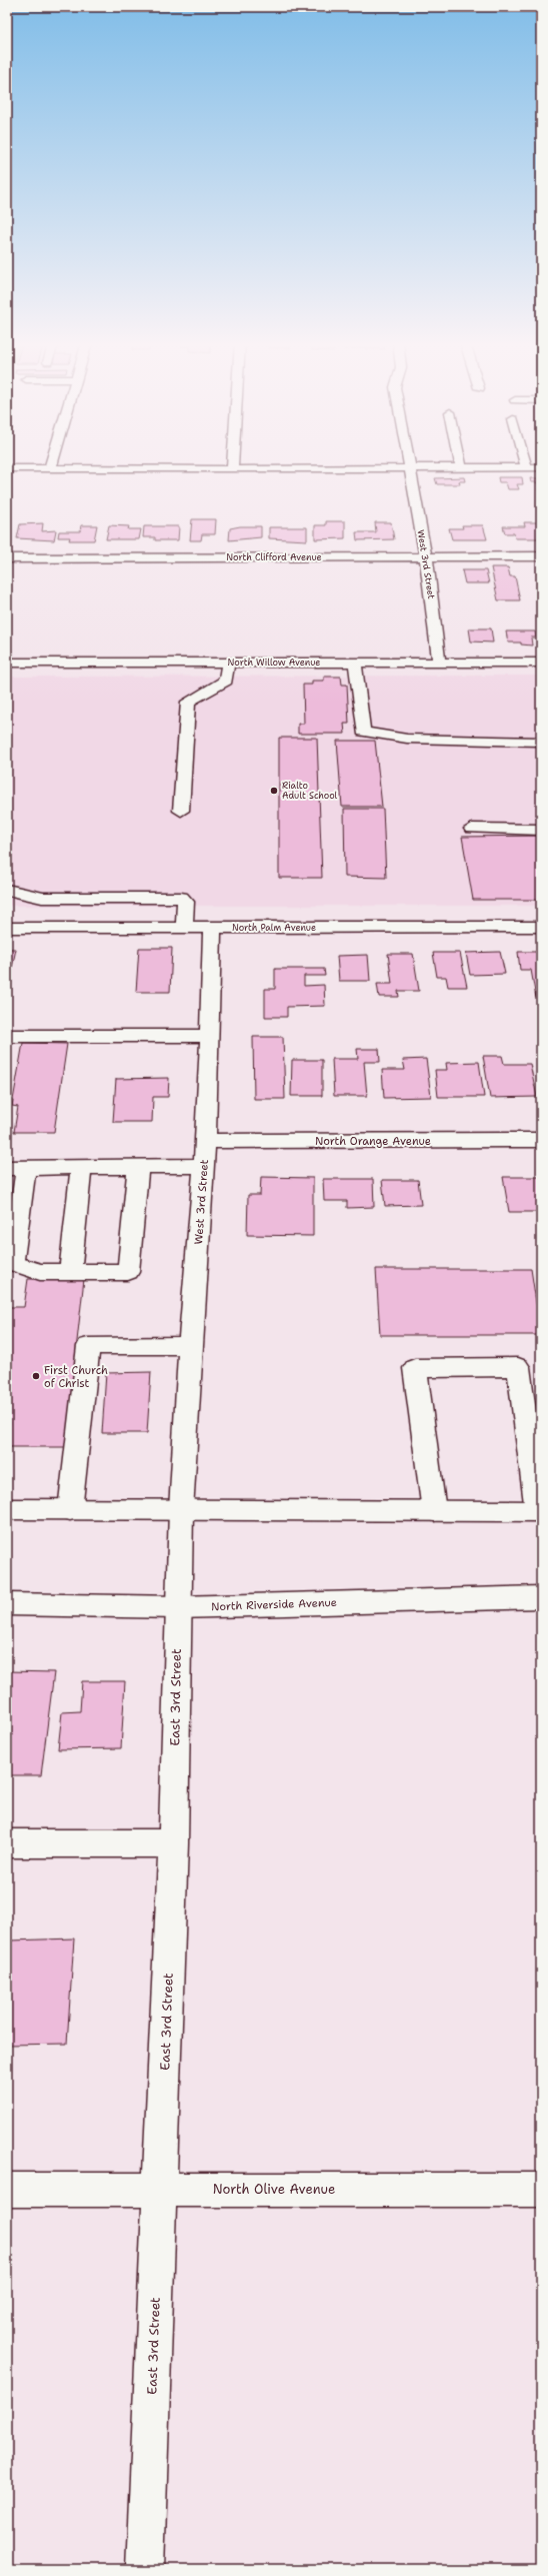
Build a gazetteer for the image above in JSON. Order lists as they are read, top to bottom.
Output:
{
  "streets": {
    "street": [
      "North Clifford Avenue",
      "West 3rd Street",
      "North Willow Avenue",
      "North Palm Avenue",
      "North Orange Avenue",
      "North Riverside Avenue",
      "East 3rd Street",
      "North Olive Avenue"
    ]
  },
  "crossings": [
    ["North Clifford Avenue", "West 3rd Street"],
    ["West 3rd Street", "North Willow Avenue"],
    ["West 3rd Street", "North Palm Avenue"],
    ["West 3rd Street", "North Orange Avenue"],
    ["West 3rd Street", "East 3rd Street"],
    ["North Riverside Avenue", "East 3rd Street"],
    ["East 3rd Street", "North Olive Avenue"]
  ],
  "places": ["Rialto Adult School", "First Church of Christ"]
}
